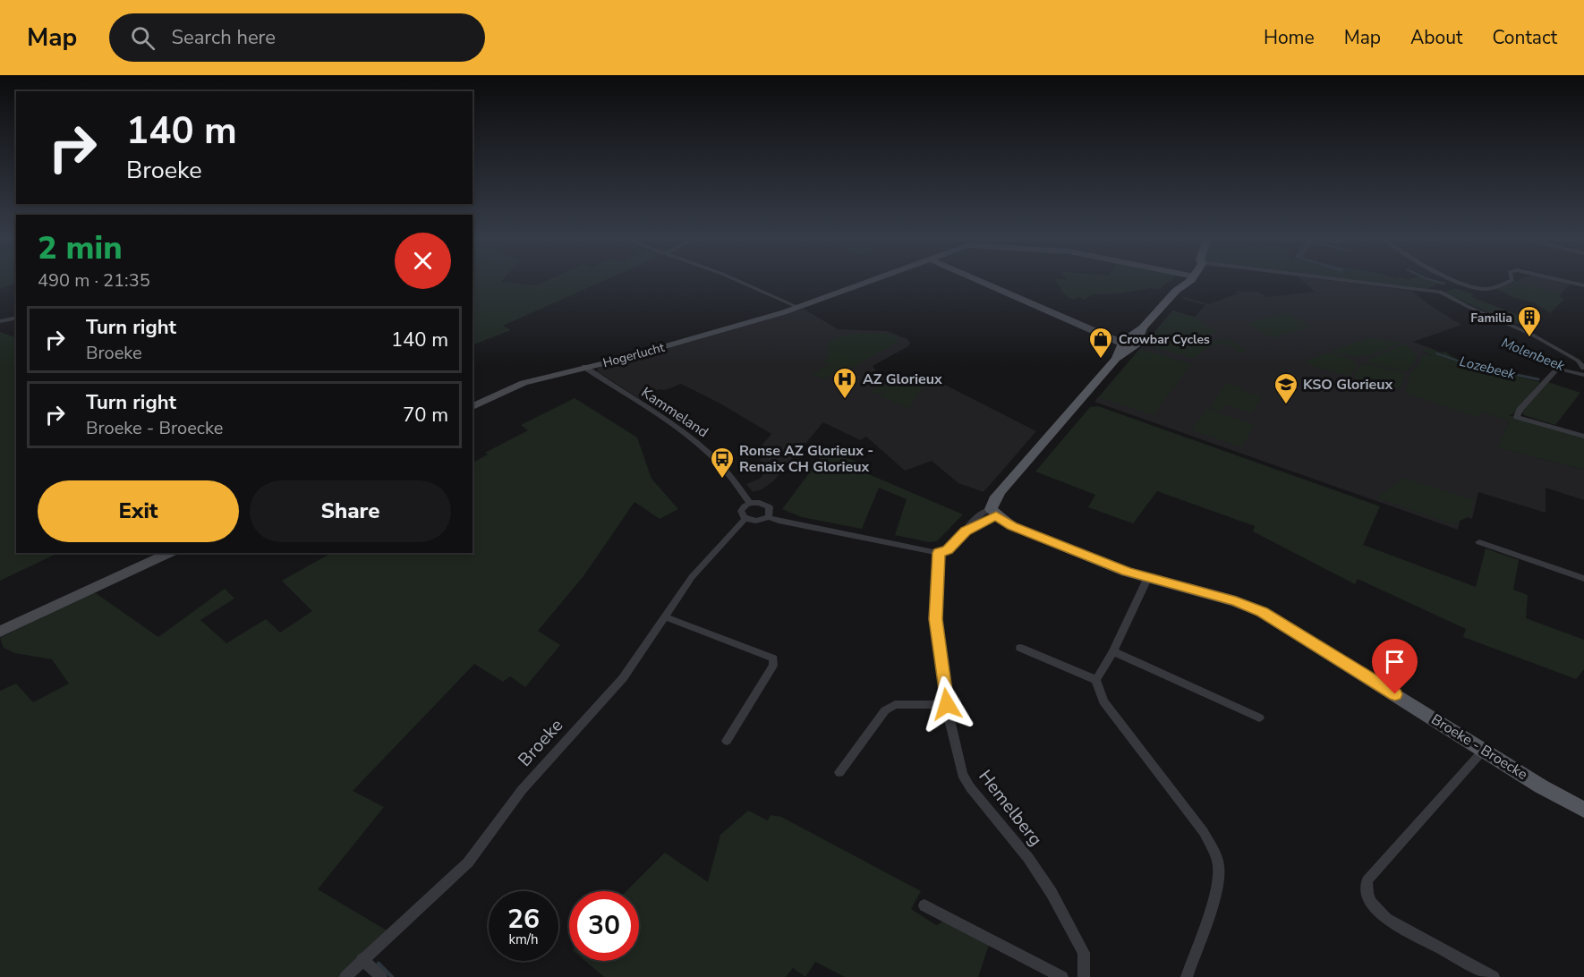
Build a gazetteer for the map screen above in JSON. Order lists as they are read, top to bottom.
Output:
{
  "streets": {
    "main road": ["Broeke - Broecke"],
    "street": [
      "Hogerlucht",
      "Kammeland",
      "Broeke",
      "Hemelberg"
    ]
  },
  "crossings": [
    ["Hogerlucht", "Kammeland"],
    ["Kammeland", "Broeke"]
  ],
  "water": ["Molenbeek", "Lozebeek"],
  "places": {
    "building": ["Familia"],
    "shop": ["Crowbar Cycles"],
    "hospital": ["AZ Glorieux"],
    "school or university": ["KSO Glorieux"],
    "bus stop": ["Ronse AZ Glorieux - Renaix CH Glorieux"]
  },
  "page": {
    "header": "Map",
    "search": "Search here",
    "nav": [
      "Home",
      "Map",
      "About",
      "Contact"
    ],
    "turn": ["140 m", "Broeke"],
    "heading": ["2 min", "490 m · 21:35"],
    "list": [
      {
        "name": "Turn right",
        "note": "Broeke",
        "value": "140 m"
      },
      {
        "name": "Turn right",
        "note": "Broeke - Broecke",
        "value": "70 m"
      }
    ],
    "buttons": ["Exit", "Share"],
    "speed": "26 km/h",
    "limit": "30"
  }
}
